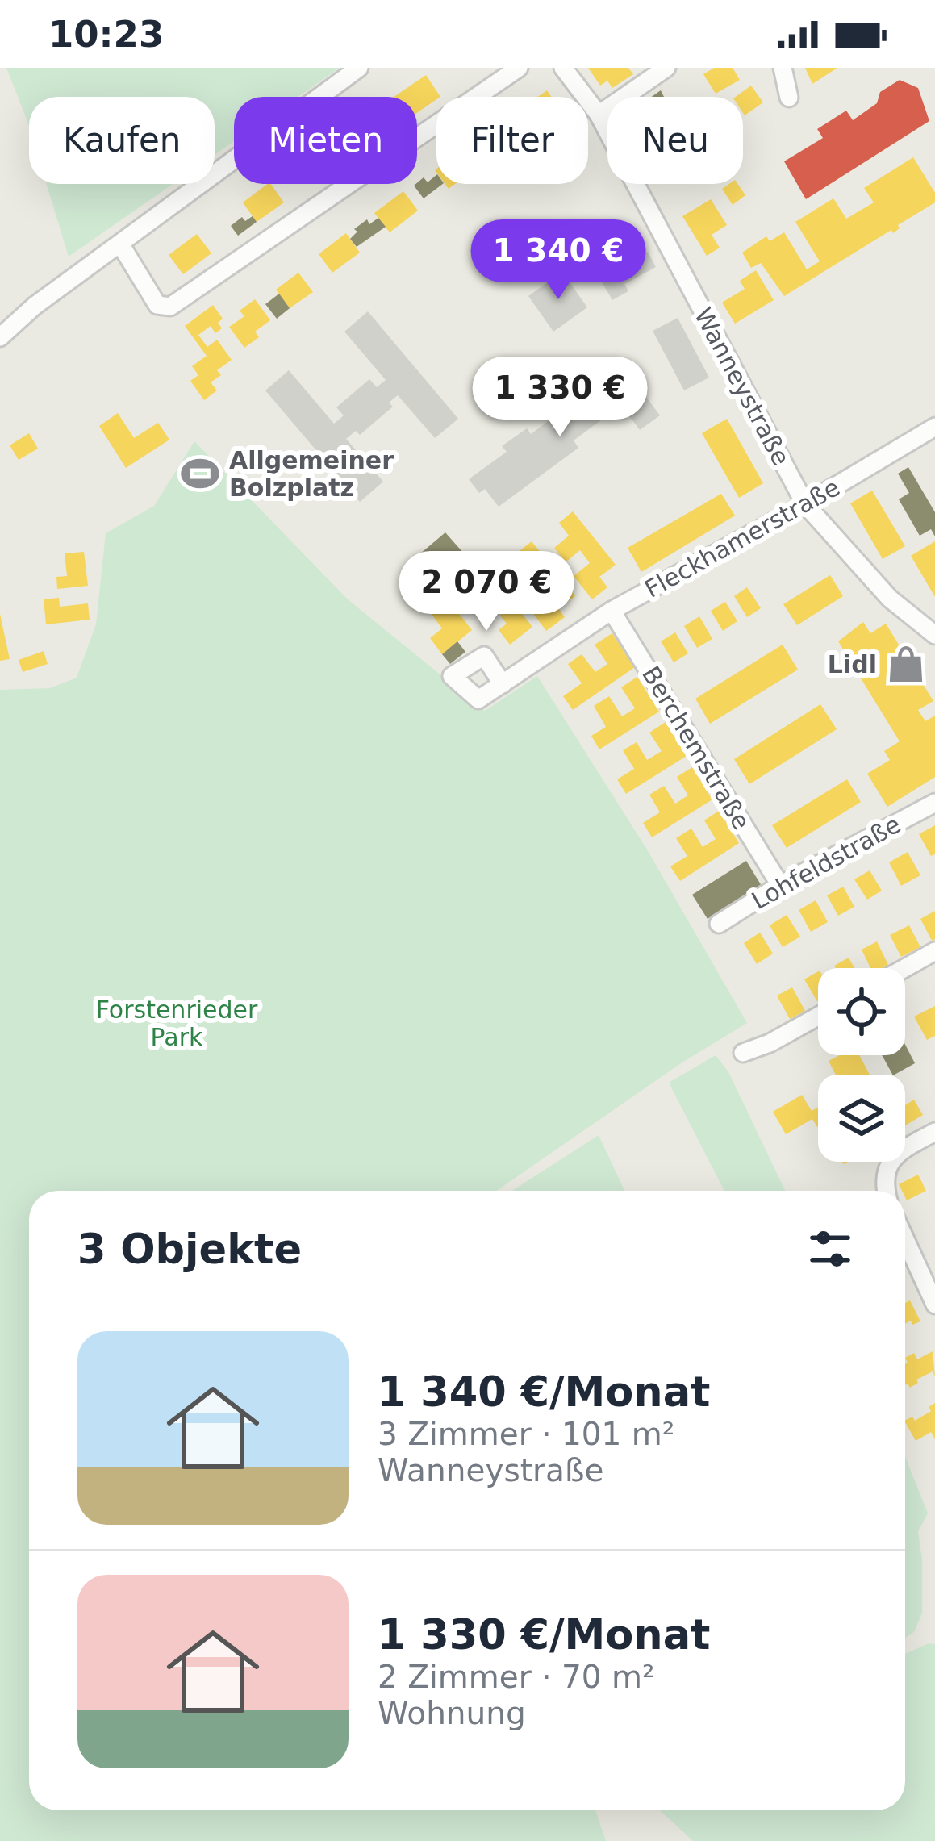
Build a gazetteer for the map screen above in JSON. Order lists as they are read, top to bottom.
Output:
{
  "streets": {
    "street": [
      "Wanneystraße",
      "Fleckhamerstraße",
      "Berchemstraße",
      "Lohfeldstraße"
    ]
  },
  "crossings": [
    ["Wanneystraße", "Fleckhamerstraße"],
    ["Fleckhamerstraße", "Berchemstraße"],
    ["Berchemstraße", "Lohfeldstraße"]
  ],
  "parks": ["Forstenrieder Park"],
  "places": {
    "sports": ["Allgemeiner Bolzplatz"],
    "shop": ["Lidl"]
  },
  "page": {
    "status": "10:23",
    "chip": [
      "Kaufen",
      "Mieten",
      "Filter",
      "Neu"
    ],
    "price": ["1 340 €", "1 330 €", "2 070 €"],
    "heading": "3 Objekte",
    "list": [
      {
        "name": "1 340 €/Monat",
        "note": "3 Zimmer · 101 m² · Wanneystraße"
      },
      {
        "name": "1 330 €/Monat",
        "note": "2 Zimmer · 70 m² · Wohnung"
      }
    ]
  }
}
